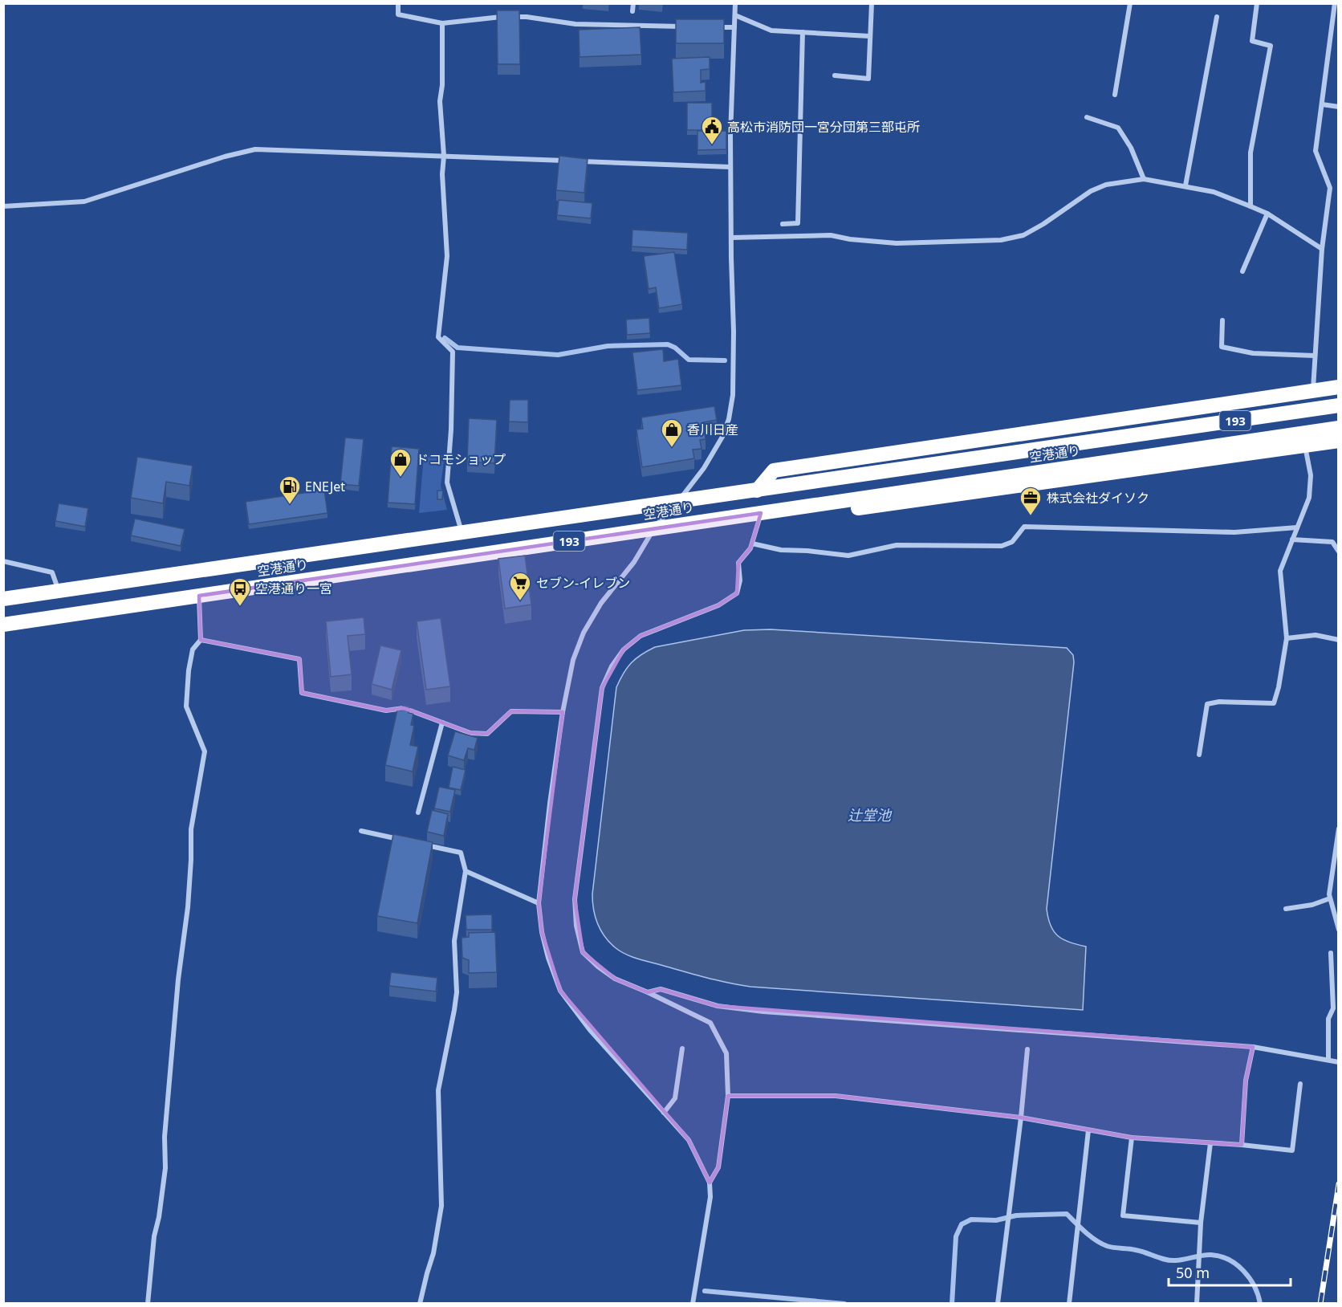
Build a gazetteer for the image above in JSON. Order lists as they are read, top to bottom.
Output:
{
  "streets": {
    "highway": ["193", "空港通り"]
  },
  "water": ["辻堂池"],
  "places": {
    "public building": ["高松市消防団一宮分団第三部屯所"],
    "shop": ["香川日産", "ドコモショップ"],
    "fuel station": ["ENEJet"],
    "office": ["株式会社ダイソク"],
    "supermarket": ["セブン-イレブン"],
    "bus stop": ["空港通り一宮"]
  },
  "scale_bar": "50 m"
}
